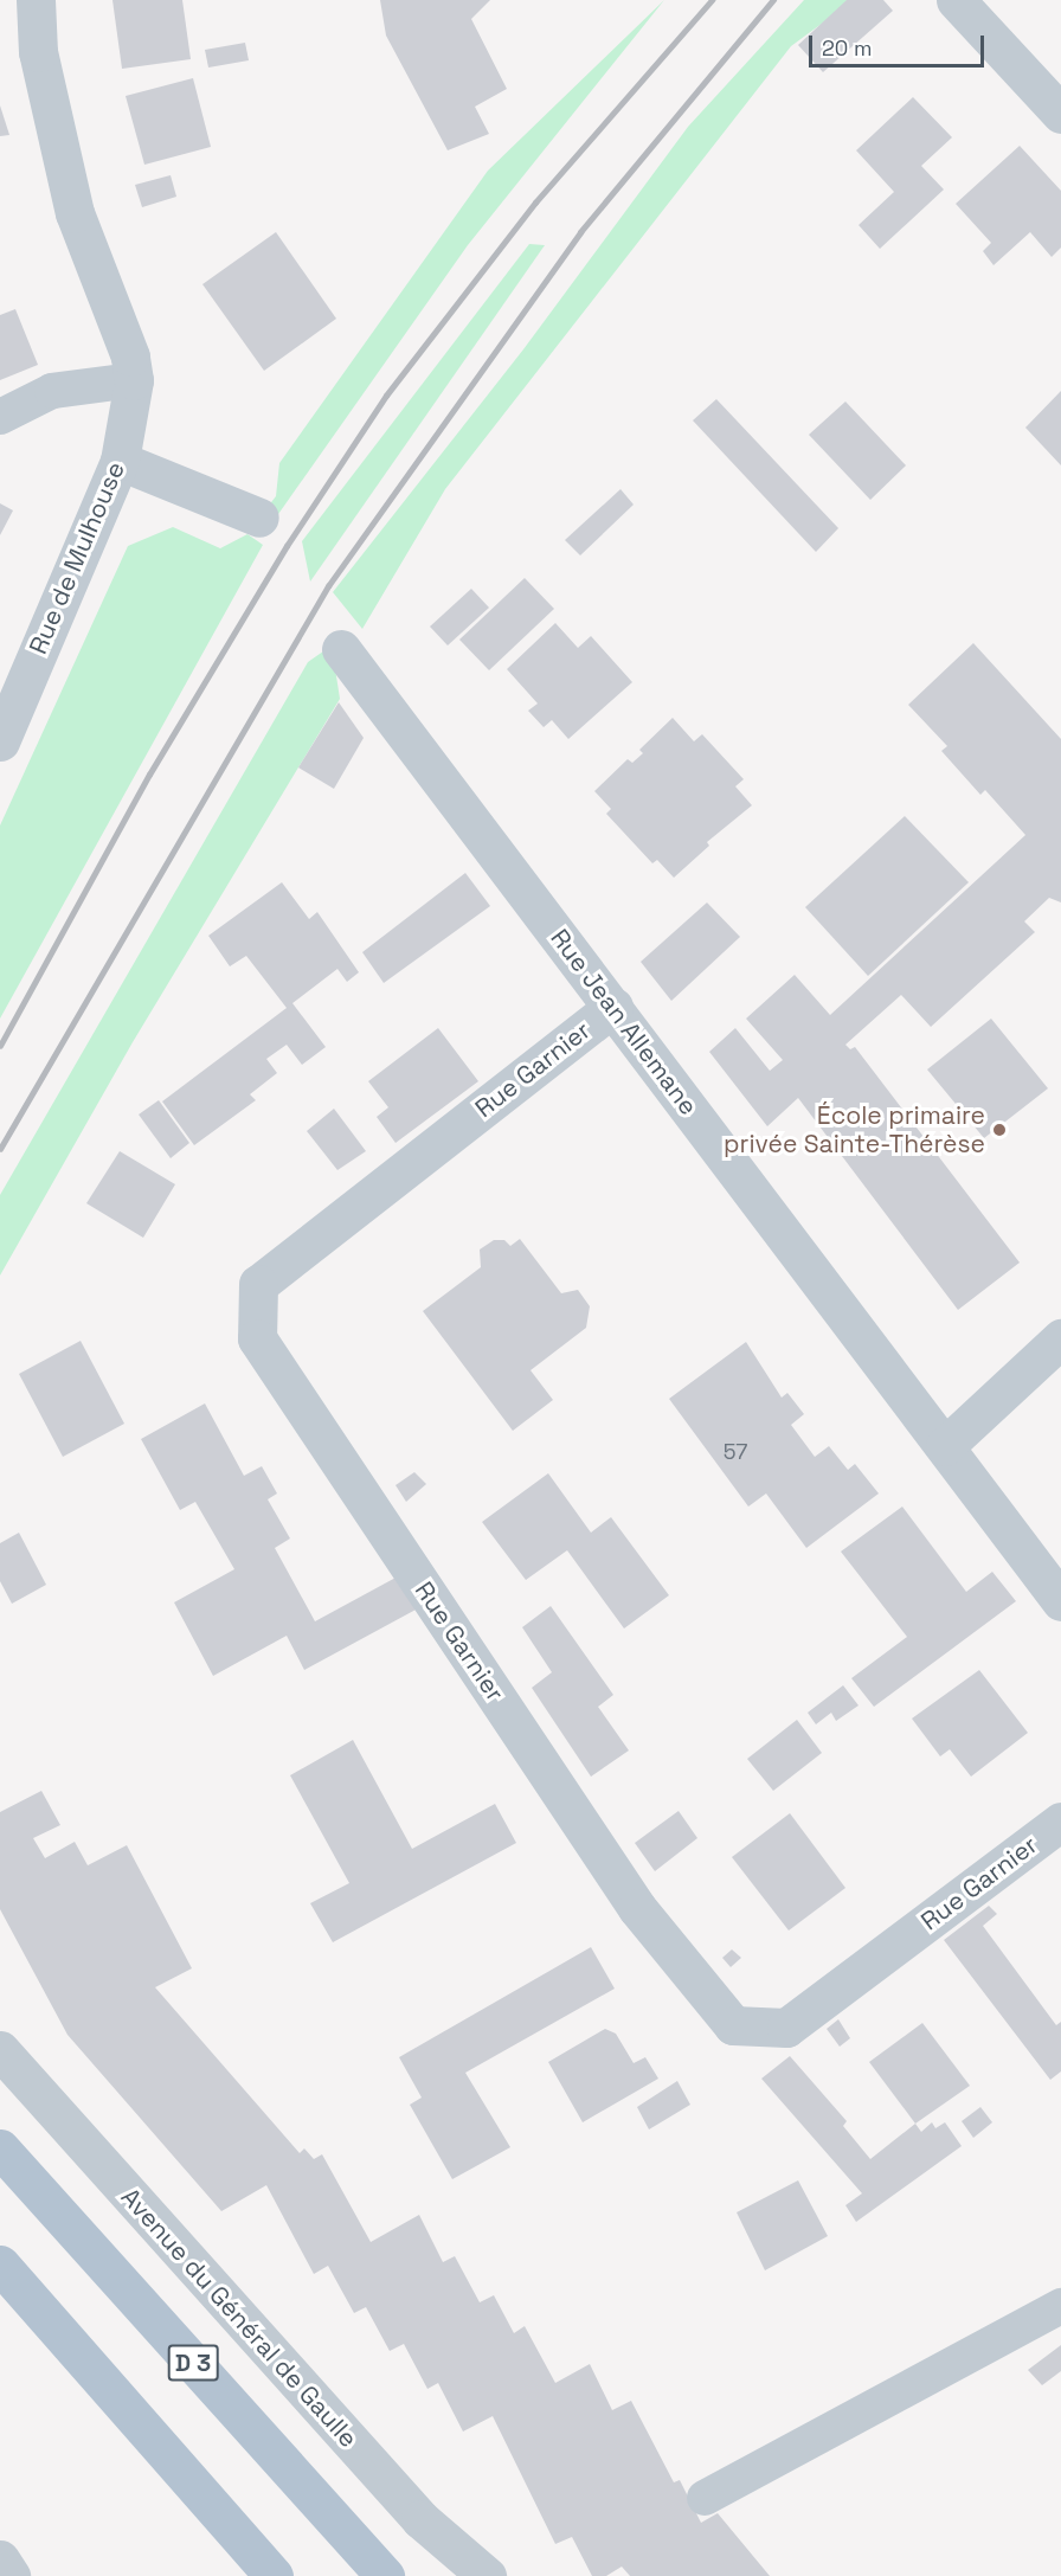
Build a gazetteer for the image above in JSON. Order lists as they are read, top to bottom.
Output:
{
  "streets": {
    "main road": ["D 3"],
    "street": [
      "Rue de Mulhouse",
      "Rue Jean Allemane",
      "Rue Garnier",
      "Avenue du Général de Gaulle"
    ]
  },
  "crossings": [
    ["Rue Jean Allemane", "Rue Garnier"]
  ],
  "places": ["École primaire privée Sainte-Thérèse"],
  "house_numbers": ["57"],
  "scale_bar": "20 m"
}
